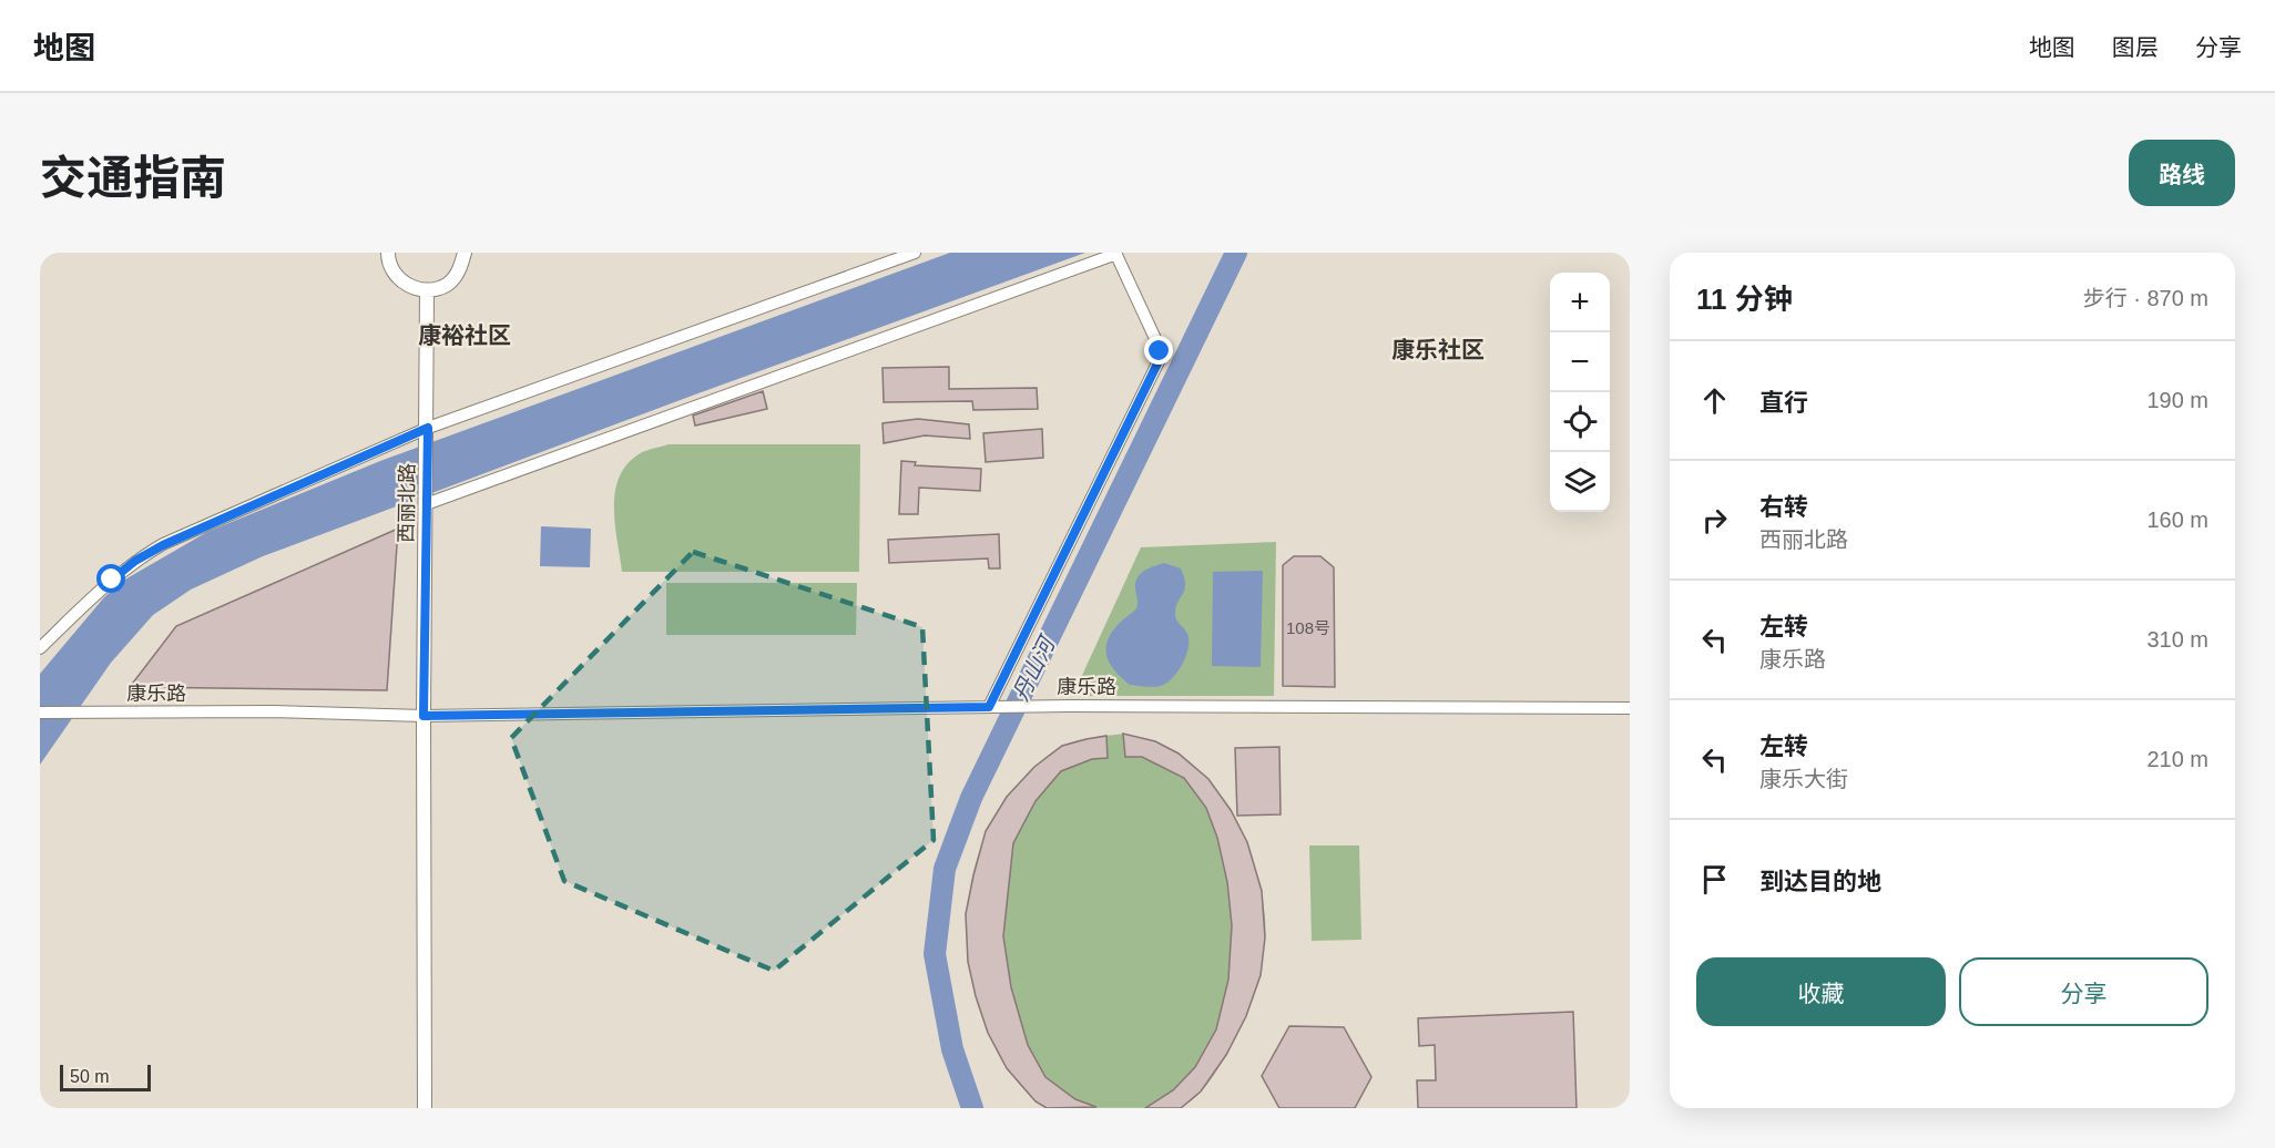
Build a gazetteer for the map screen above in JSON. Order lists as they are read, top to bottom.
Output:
{
  "streets": {
    "street": ["西丽北路", "康乐路"]
  },
  "crossings": [
    ["西丽北路", "康乐路"]
  ],
  "districts": ["康裕社区", "康乐社区"],
  "water": ["丹山河"],
  "house_numbers": ["108号"],
  "scale_bar": "50 m",
  "page": {
    "header": "地图",
    "nav": ["地图", "图层", "分享"],
    "title": "交通指南",
    "buttons": [
      "路线",
      ["收藏", "分享"]
    ],
    "heading": ["11 分钟", "步行 · 870 m"],
    "map_buttons": ["+", "−"],
    "list": [
      ["直行", "190 m"],
      ["右转", "西丽北路", "160 m"],
      ["左转", "康乐路", "310 m"],
      ["左转", "康乐大街", "210 m"],
      "到达目的地"
    ],
    "scale": "50 m"
  }
}
